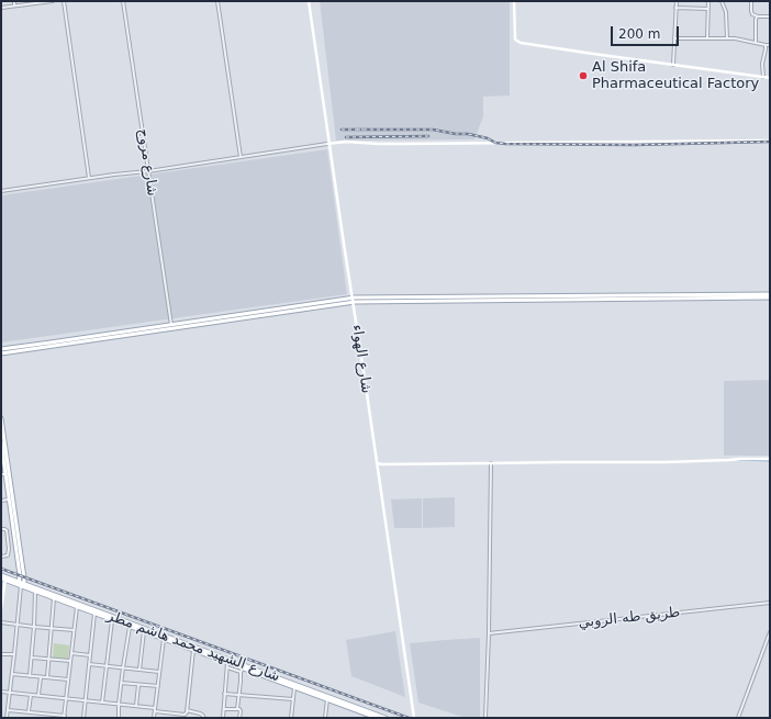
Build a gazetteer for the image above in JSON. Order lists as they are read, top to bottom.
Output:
{
  "streets": {
    "main road": ["شارع الشهيد محمد هاشم مطر"],
    "street": ["شارع مروج", "شارع الهواء", "طريق طه الروبي"]
  },
  "places": ["Al Shifa Pharmaceutical Factory"],
  "scale_bar": "200 m"
}
